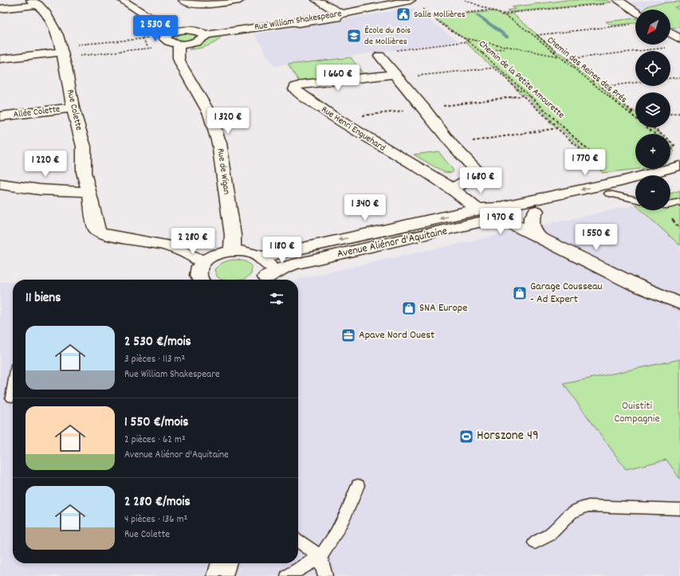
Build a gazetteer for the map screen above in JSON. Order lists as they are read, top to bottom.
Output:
{
  "streets": {
    "street": [
      "Rue William Shakespeare",
      "Rue Colette",
      "Allée Colette",
      "Rue Henri Enguehard",
      "Rue de Wigan",
      "Avenue Aliénor d'Aquitaine"
    ],
    "path": ["Chemin des Reines des Prés", "Chemin de la Petite Amourette"]
  },
  "crossings": [
    ["Rue William Shakespeare", "Chemin de la Petite Amourette"],
    ["Rue William Shakespeare", "Rue de Wigan"],
    ["Rue Colette", "Allée Colette"],
    ["Rue Henri Enguehard", "Avenue Aliénor d'Aquitaine"]
  ],
  "parks": ["Ouistiti Compagnie"],
  "places": {
    "public building": ["Salle Mollières"],
    "school or university": ["École du Bois de Mollières"],
    "shop": ["Garage Cousseau - Ad Expert", "SNA Europe"],
    "office": ["Apave Nord Ouest"],
    "sports": ["Horszone 49"]
  },
  "north": "bottom left",
  "page": {
    "map_buttons": ["+", "−"],
    "price": [
      "2 530 €",
      "1 660 €",
      "1 320 €",
      "1 770 €",
      "1 220 €",
      "1 680 €",
      "1 340 €",
      "1 970 €",
      "1 550 €",
      "2 280 €",
      "1 180 €"
    ],
    "heading": "11 biens",
    "list": [
      {
        "name": "2 530 €/mois",
        "note": "3 pièces · 113 m² · Rue William Shakespeare"
      },
      {
        "name": "1 550 €/mois",
        "note": "2 pièces · 62 m² · Avenue Aliénor d'Aquitaine"
      },
      {
        "name": "2 280 €/mois",
        "note": "4 pièces · 136 m² · Rue Colette"
      }
    ]
  }
}
